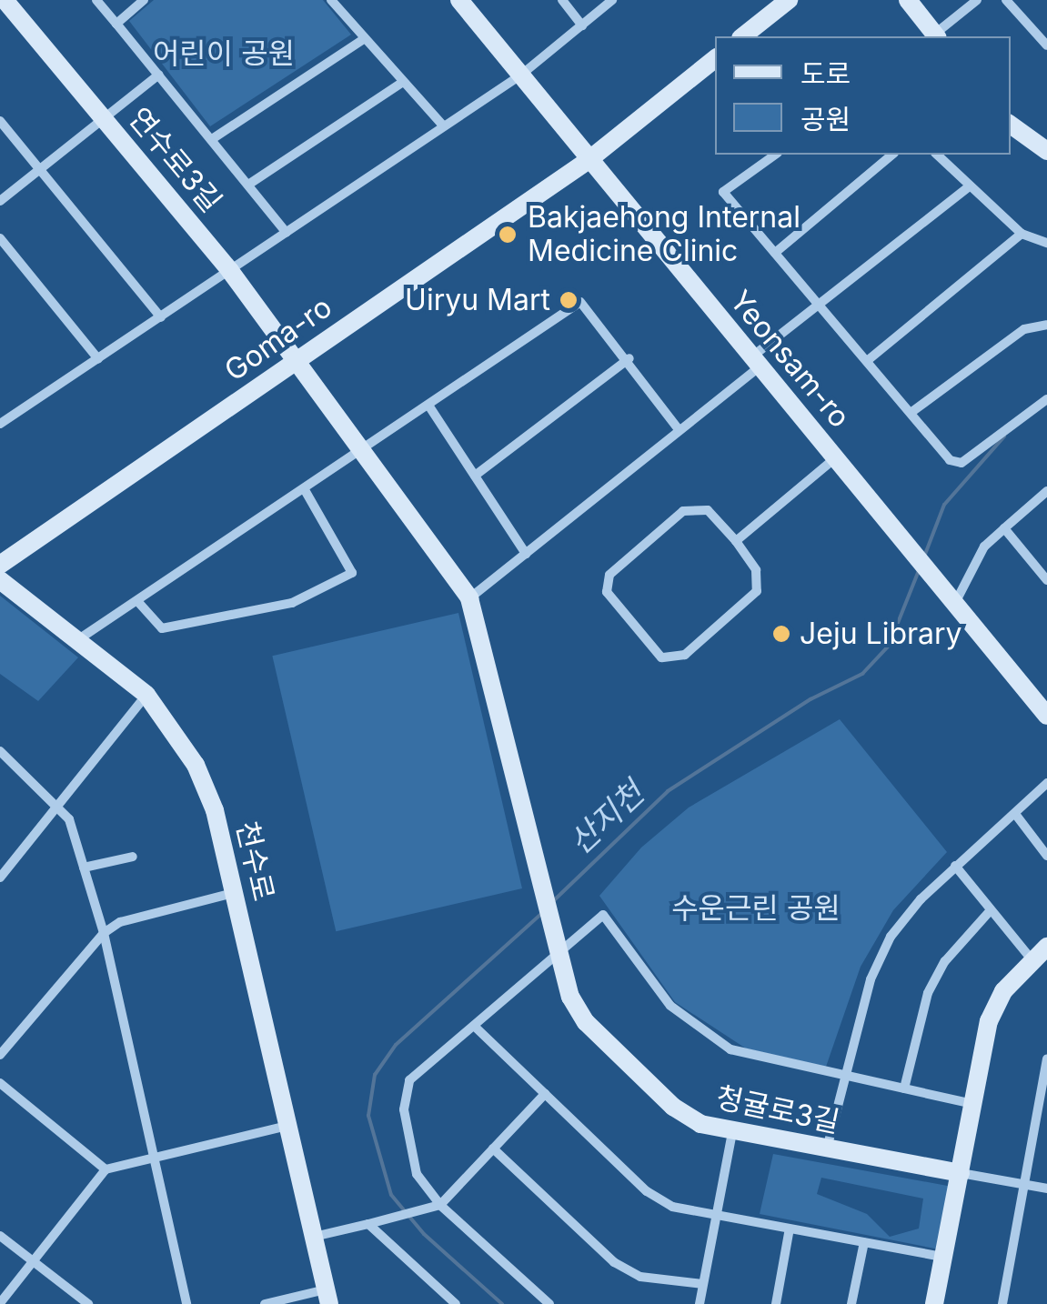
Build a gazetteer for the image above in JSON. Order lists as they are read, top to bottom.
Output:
{
  "streets": {
    "street": [
      "연수로3길",
      "Goma-ro",
      "Yeonsam-ro",
      "천수로",
      "청귤로3길"
    ]
  },
  "crossings": [
    ["연수로3길", "Goma-ro"],
    ["Goma-ro", "Yeonsam-ro"]
  ],
  "water": ["산지천"],
  "parks": ["어린이 공원", "수운근린 공원"],
  "places": ["Bakjaehong Internal Medicine Clinic", "Uiryu Mart", "Jeju Library"],
  "legend": ["도로", "공원"]
}
